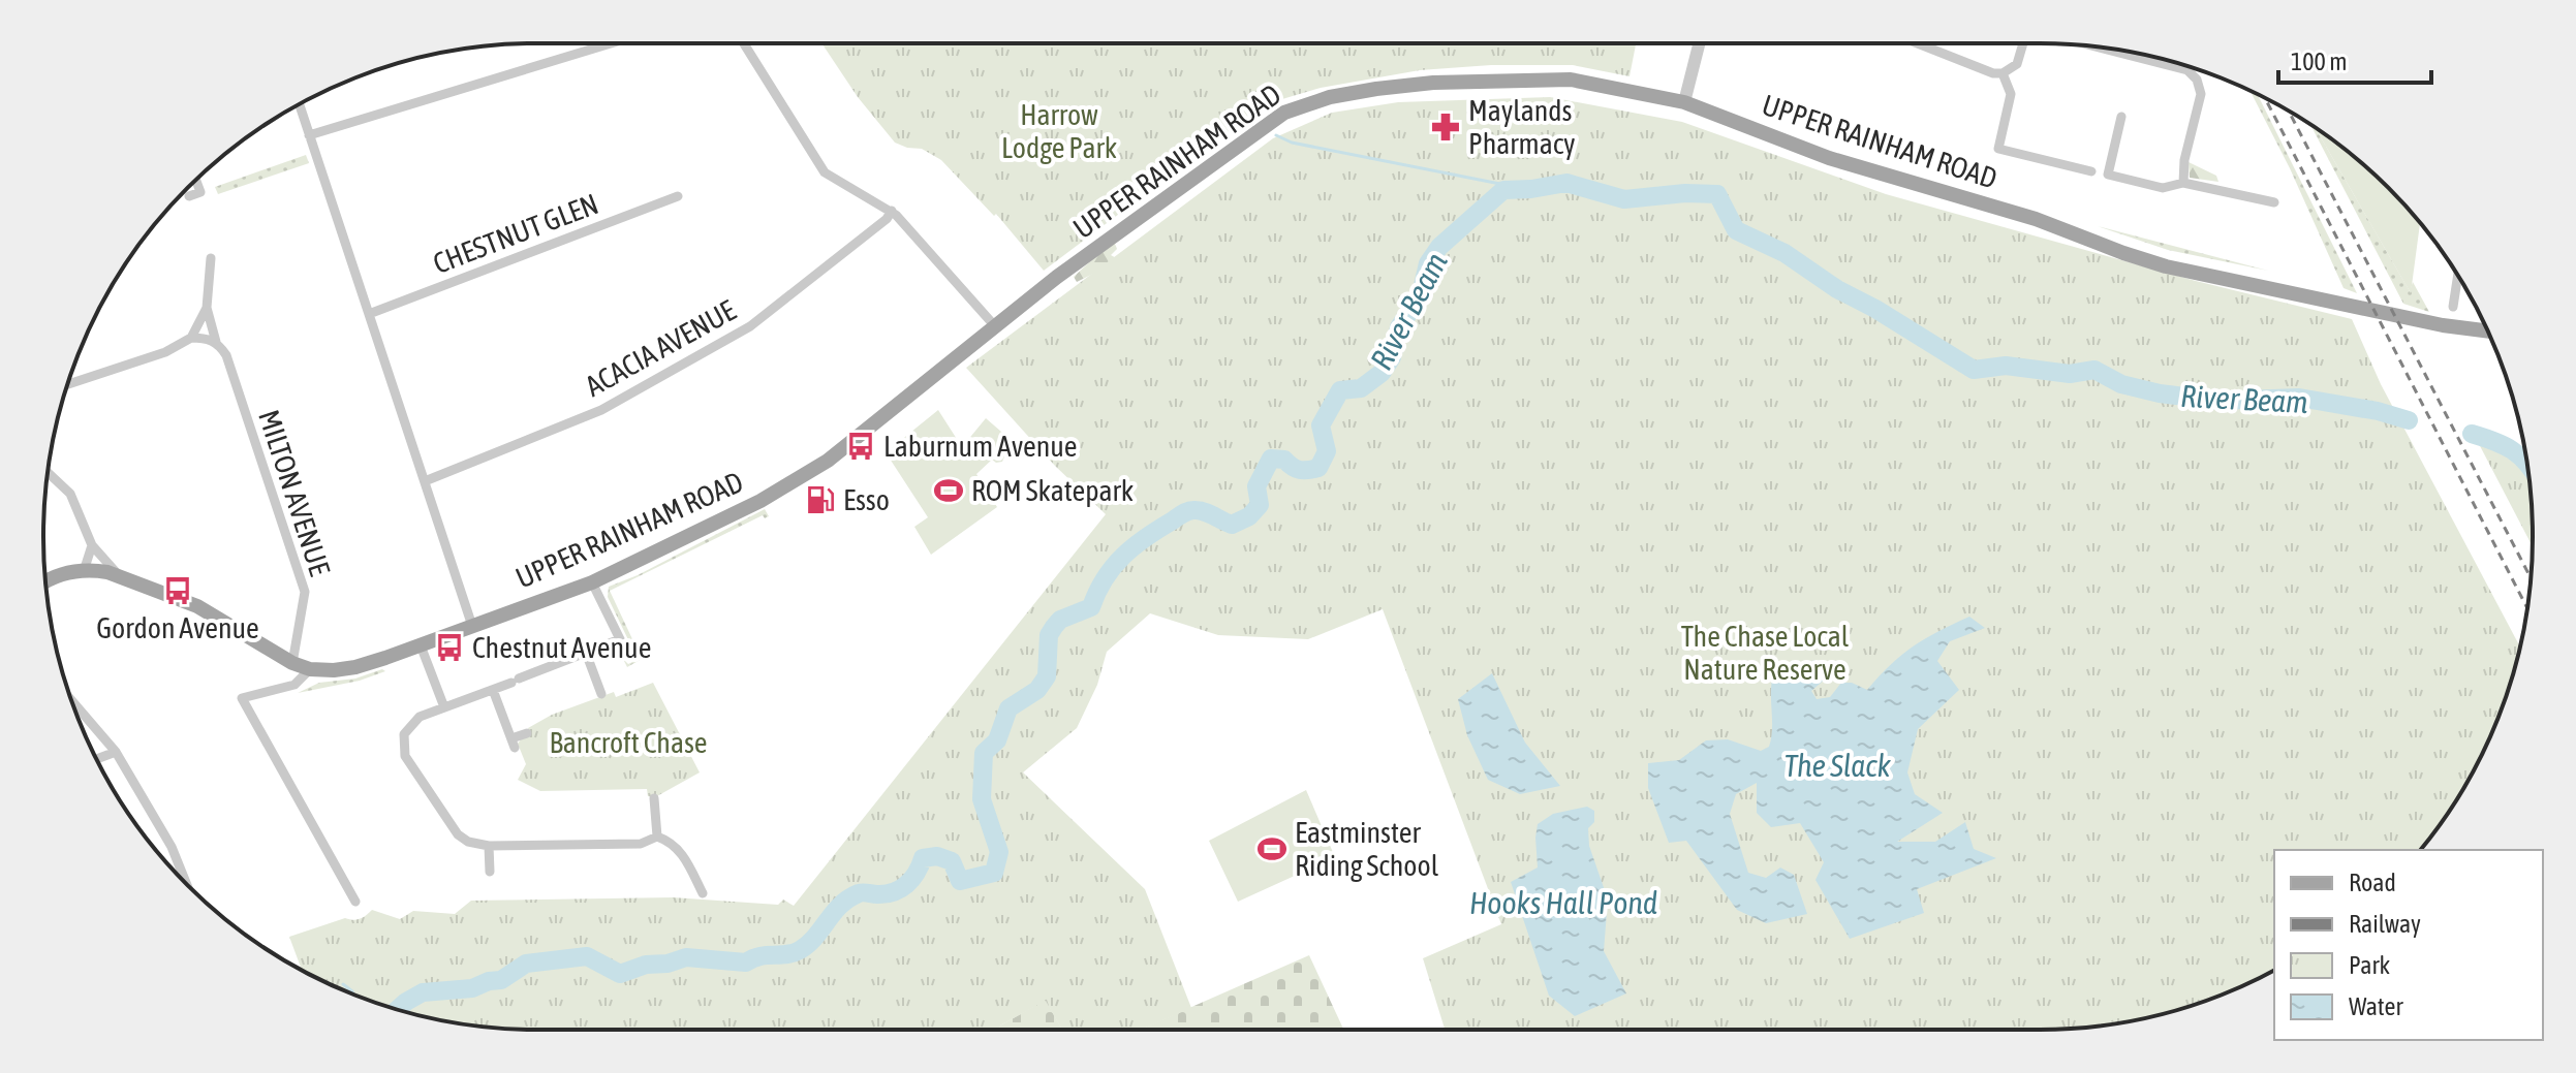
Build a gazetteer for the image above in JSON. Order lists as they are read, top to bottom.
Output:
{
  "streets": {
    "main road": ["UPPER RAINHAM ROAD"],
    "street": ["CHESTNUT GLEN", "ACACIA AVENUE", "MILTON AVENUE"]
  },
  "crossings": [
    ["UPPER RAINHAM ROAD", "MILTON AVENUE"]
  ],
  "water": ["River Beam", "The Slack", "Hooks Hall Pond"],
  "parks": ["Harrow Lodge Park", "The Chase Local Nature Reserve", "Bancroft Chase"],
  "places": {
    "pharmacy": ["Maylands Pharmacy"],
    "bus stop": ["Laburnum Avenue", "Gordon Avenue", "Chestnut Avenue"],
    "sports": ["ROM Skatepark", "Eastminster Riding School"],
    "fuel station": ["Esso"]
  },
  "legend": [
    "Road",
    "Railway",
    "Park",
    "Water"
  ],
  "scale_bar": "100 m"
}
